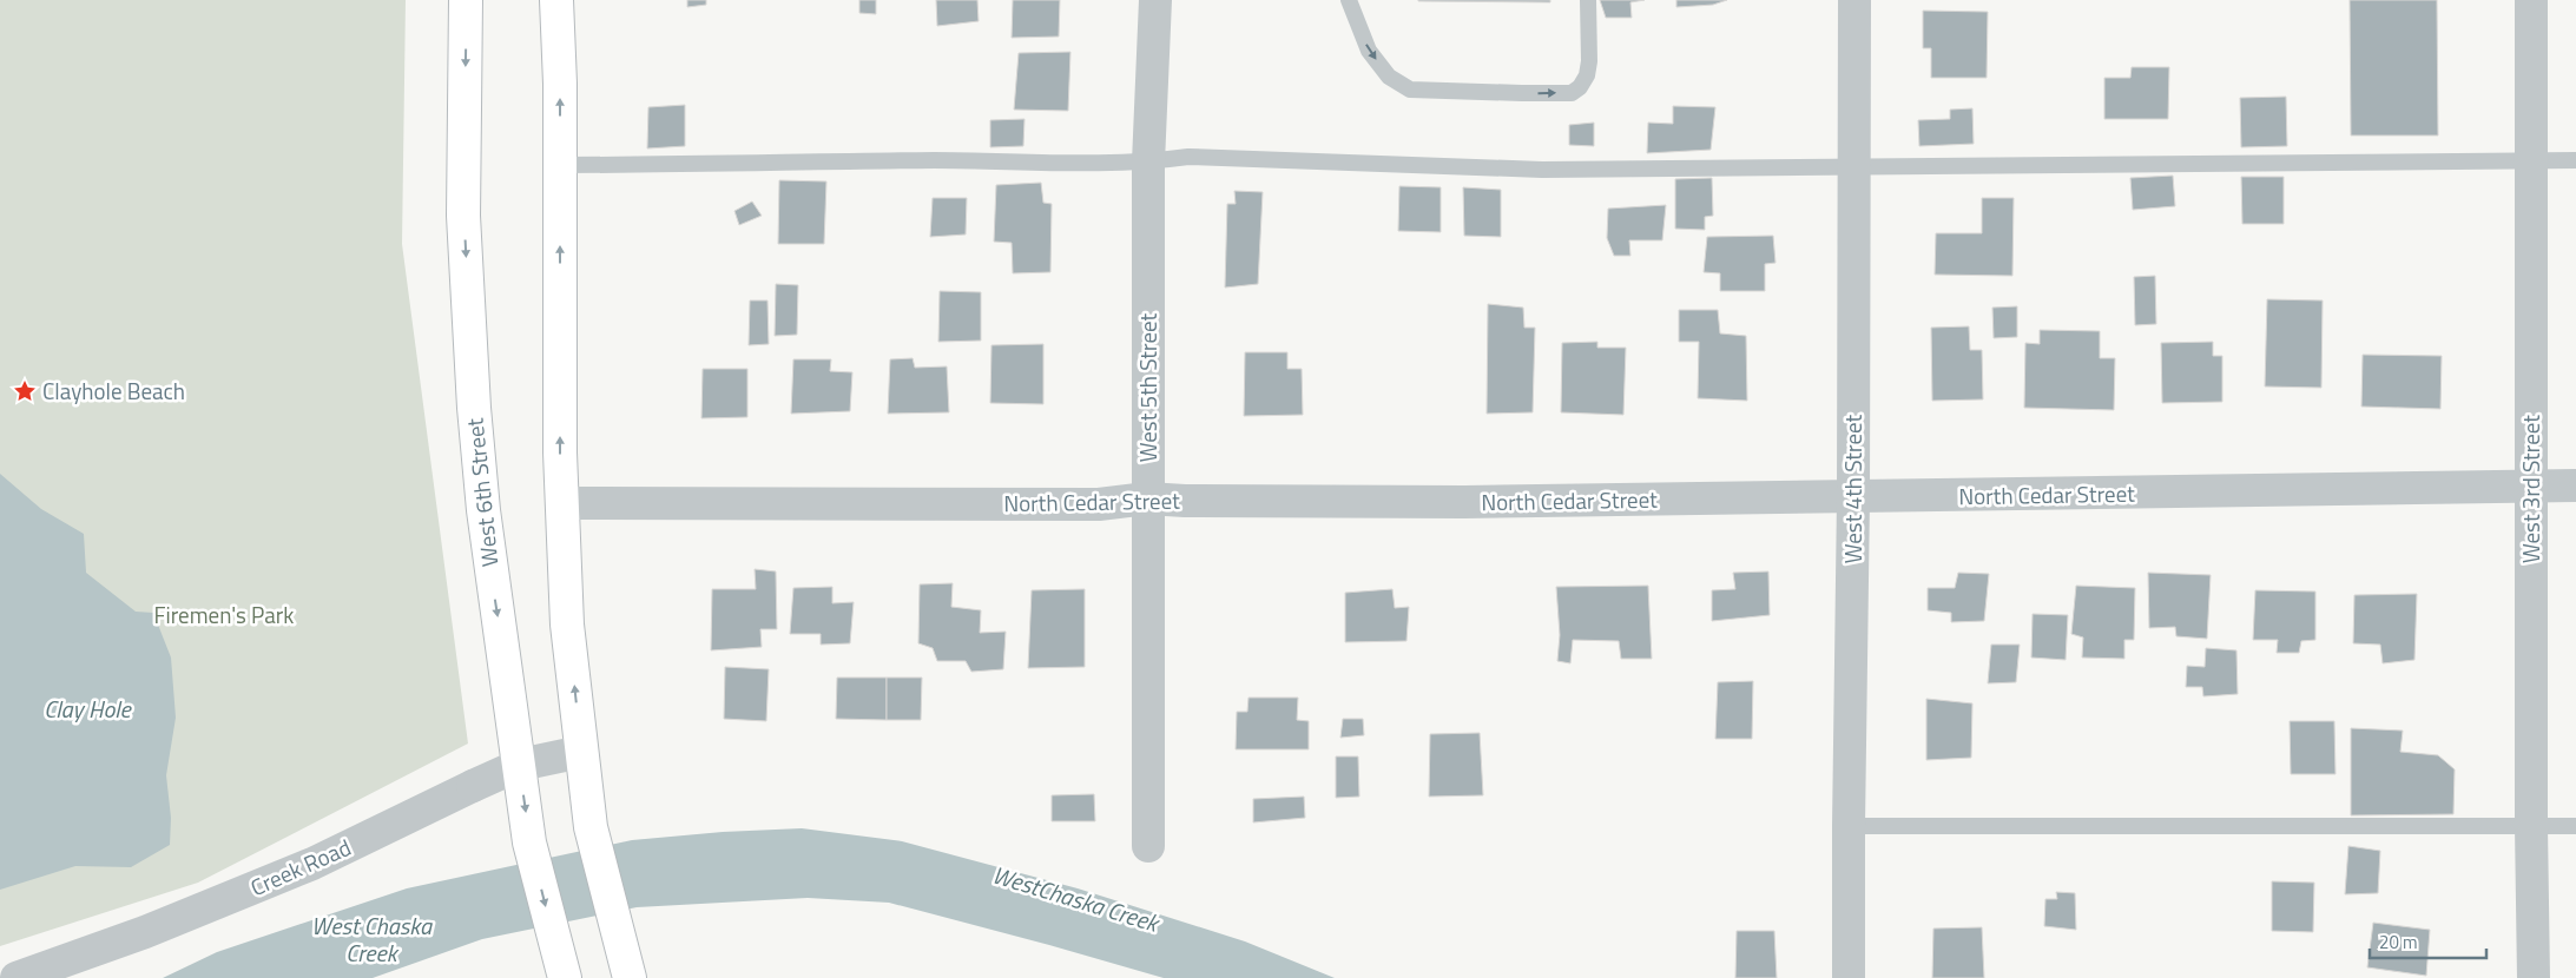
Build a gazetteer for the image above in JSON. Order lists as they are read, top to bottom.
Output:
{
  "streets": {
    "main road": ["West 6th Street"],
    "street": [
      "West 5th Street",
      "West 4th Street",
      "West 3rd Street",
      "North Cedar Street",
      "Creek Road"
    ]
  },
  "crossings": [
    ["West 5th Street", "North Cedar Street"],
    ["West 4th Street", "North Cedar Street"],
    ["West 3rd Street", "North Cedar Street"],
    ["West 6th Street", "Creek Road"]
  ],
  "water": ["Clay Hole", "WestChaska Creek", "West Chaska Creek"],
  "parks": ["Firemen's Park"],
  "places": {
    "place": ["Clayhole Beach"]
  },
  "scale_bar": "20 m"
}
